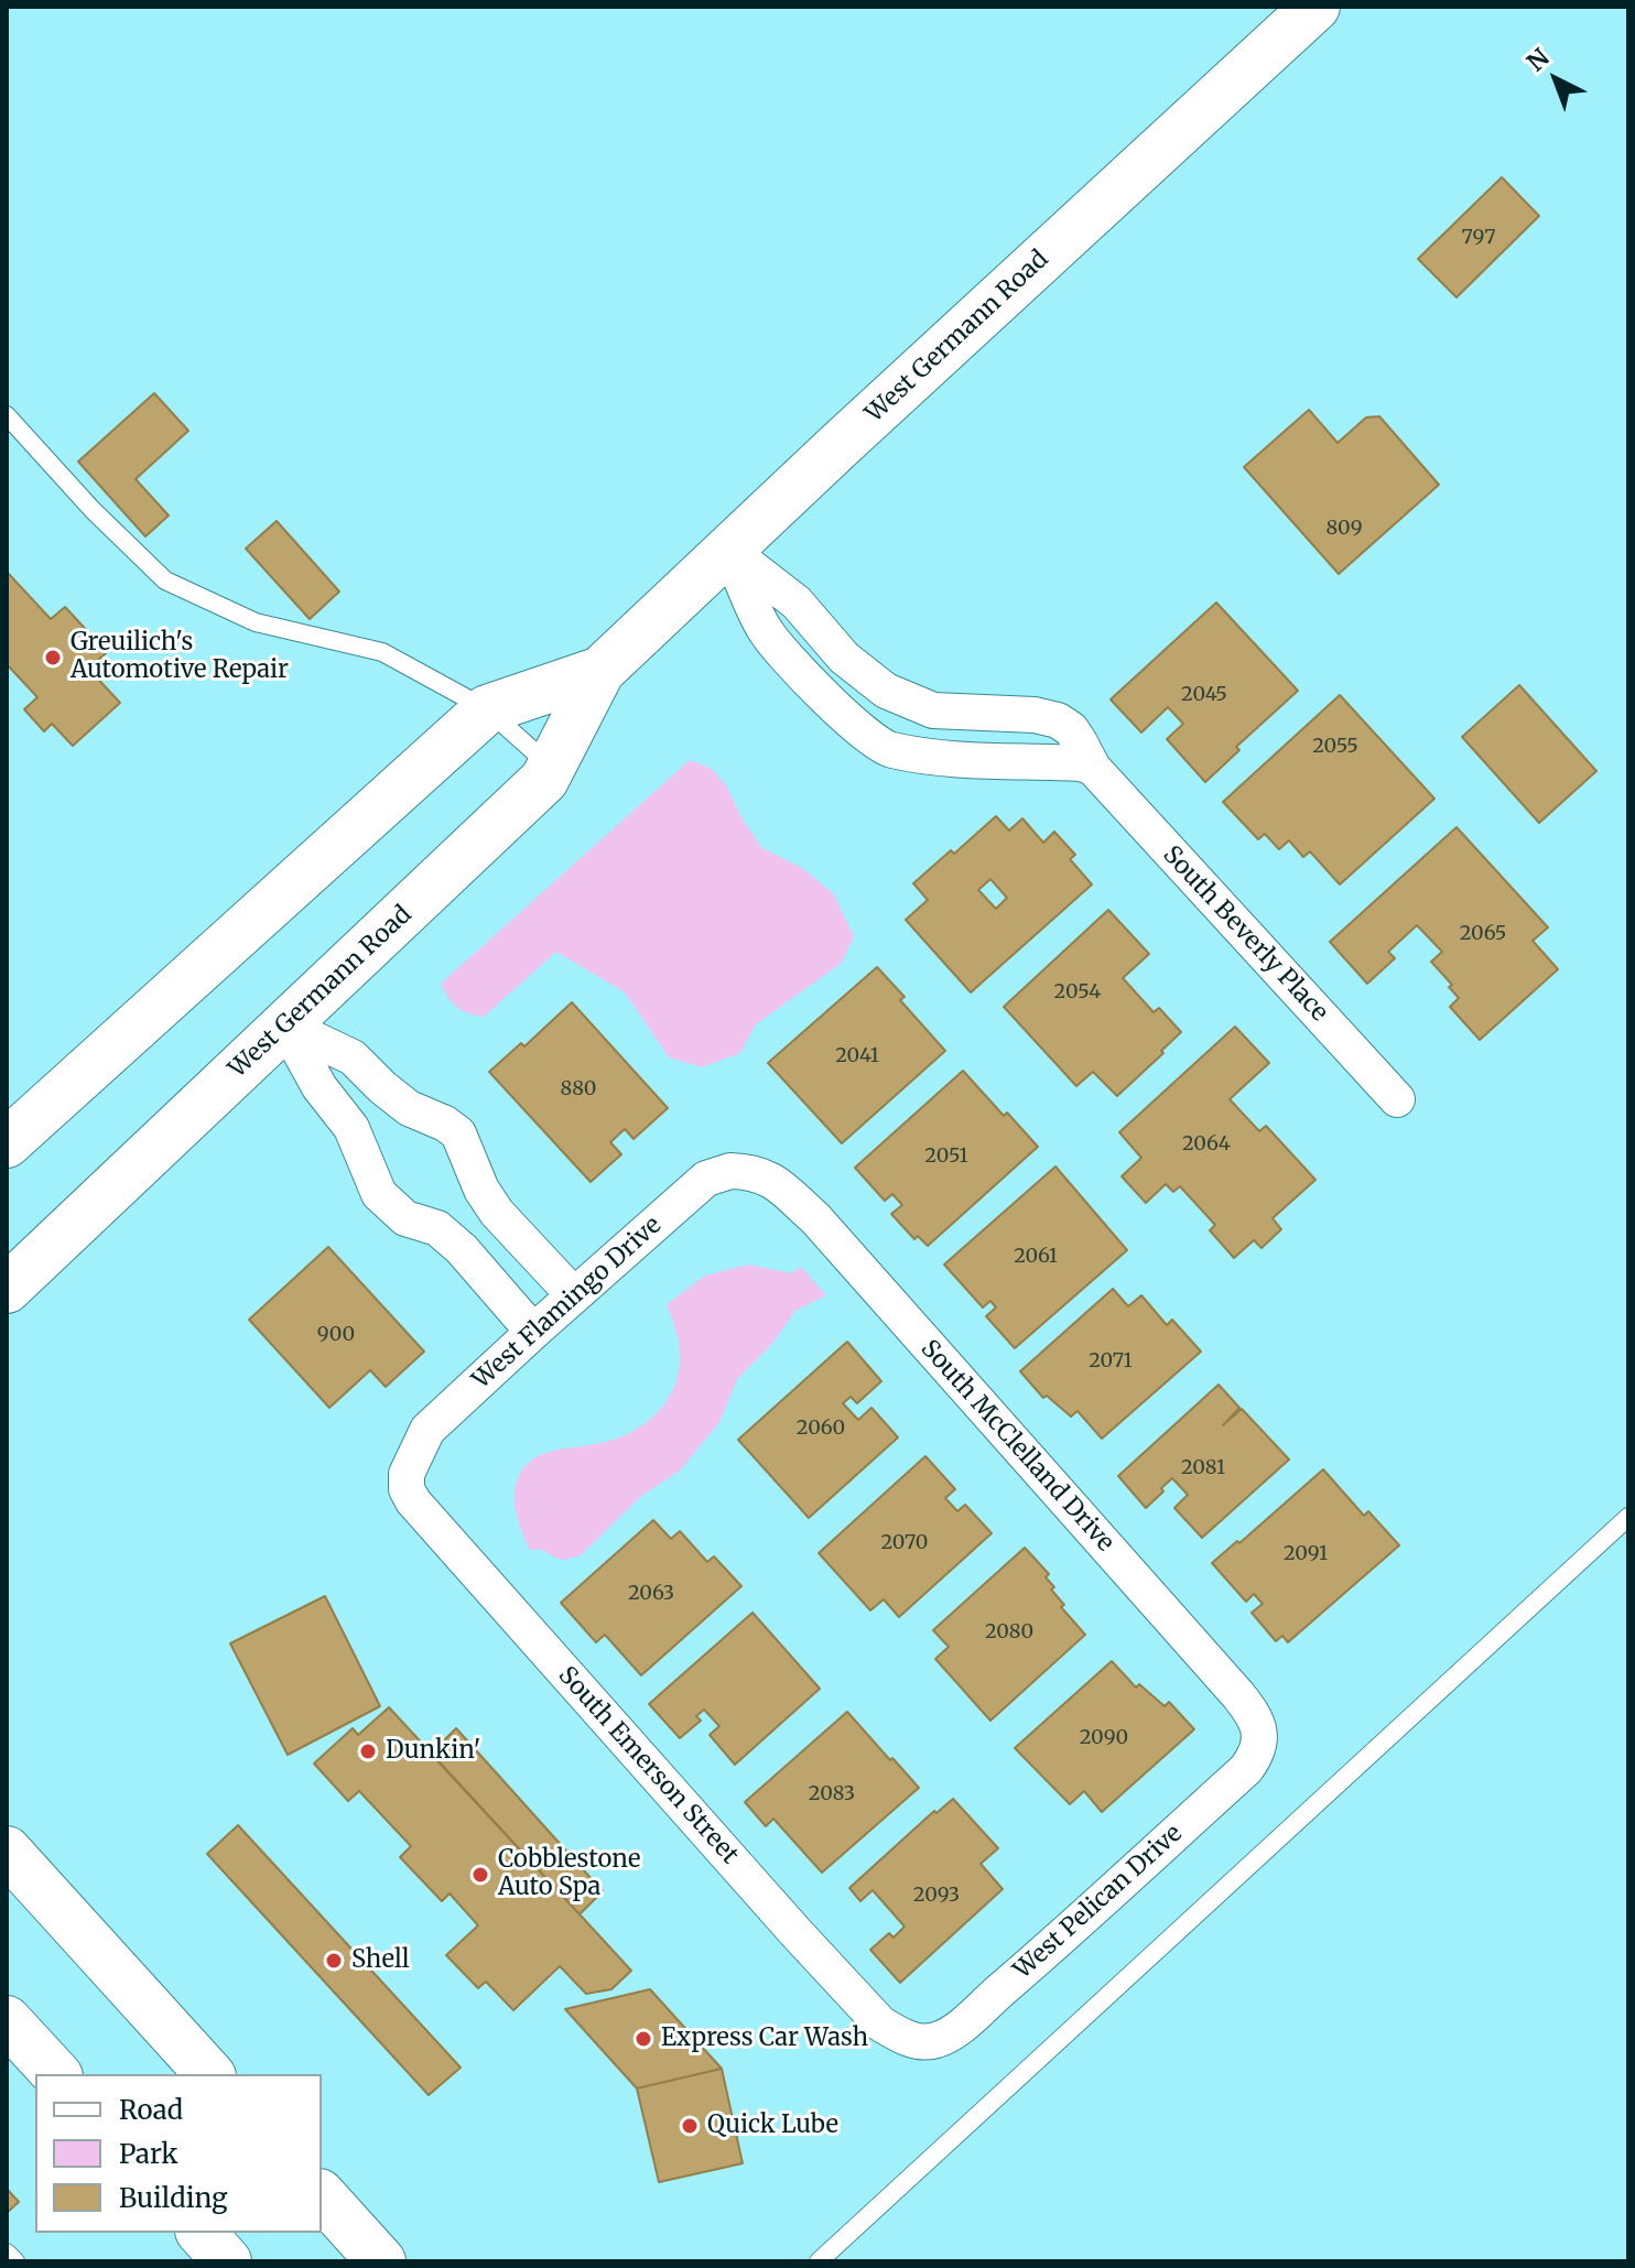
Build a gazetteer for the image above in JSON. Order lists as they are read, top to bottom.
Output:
{
  "streets": {
    "main road": ["West Germann Road"],
    "street": [
      "South Beverly Place",
      "West Flamingo Drive",
      "South McClelland Drive",
      "South Emerson Street",
      "West Pelican Drive"
    ]
  },
  "crossings": [
    ["West Germann Road", "South Beverly Place"],
    ["West Flamingo Drive", "South McClelland Drive"],
    ["West Flamingo Drive", "South Emerson Street"],
    ["South McClelland Drive", "West Pelican Drive"],
    ["South Emerson Street", "West Pelican Drive"]
  ],
  "places": [
    "Greuilich's Automotive Repair",
    "Dunkin'",
    "Cobblestone Auto Spa",
    "Shell",
    "Express Car Wash",
    "Quick Lube"
  ],
  "house_numbers": [
    "797",
    "809",
    "2045",
    "2055",
    "2065",
    "2054",
    "2041",
    "880",
    "2064",
    "2051",
    "2061",
    "900",
    "2071",
    "2060",
    "2081",
    "2070",
    "2091",
    "2063",
    "2080",
    "2090",
    "2083",
    "2093"
  ],
  "legend": ["Road", "Park", "Building"],
  "north": "top left"
}
